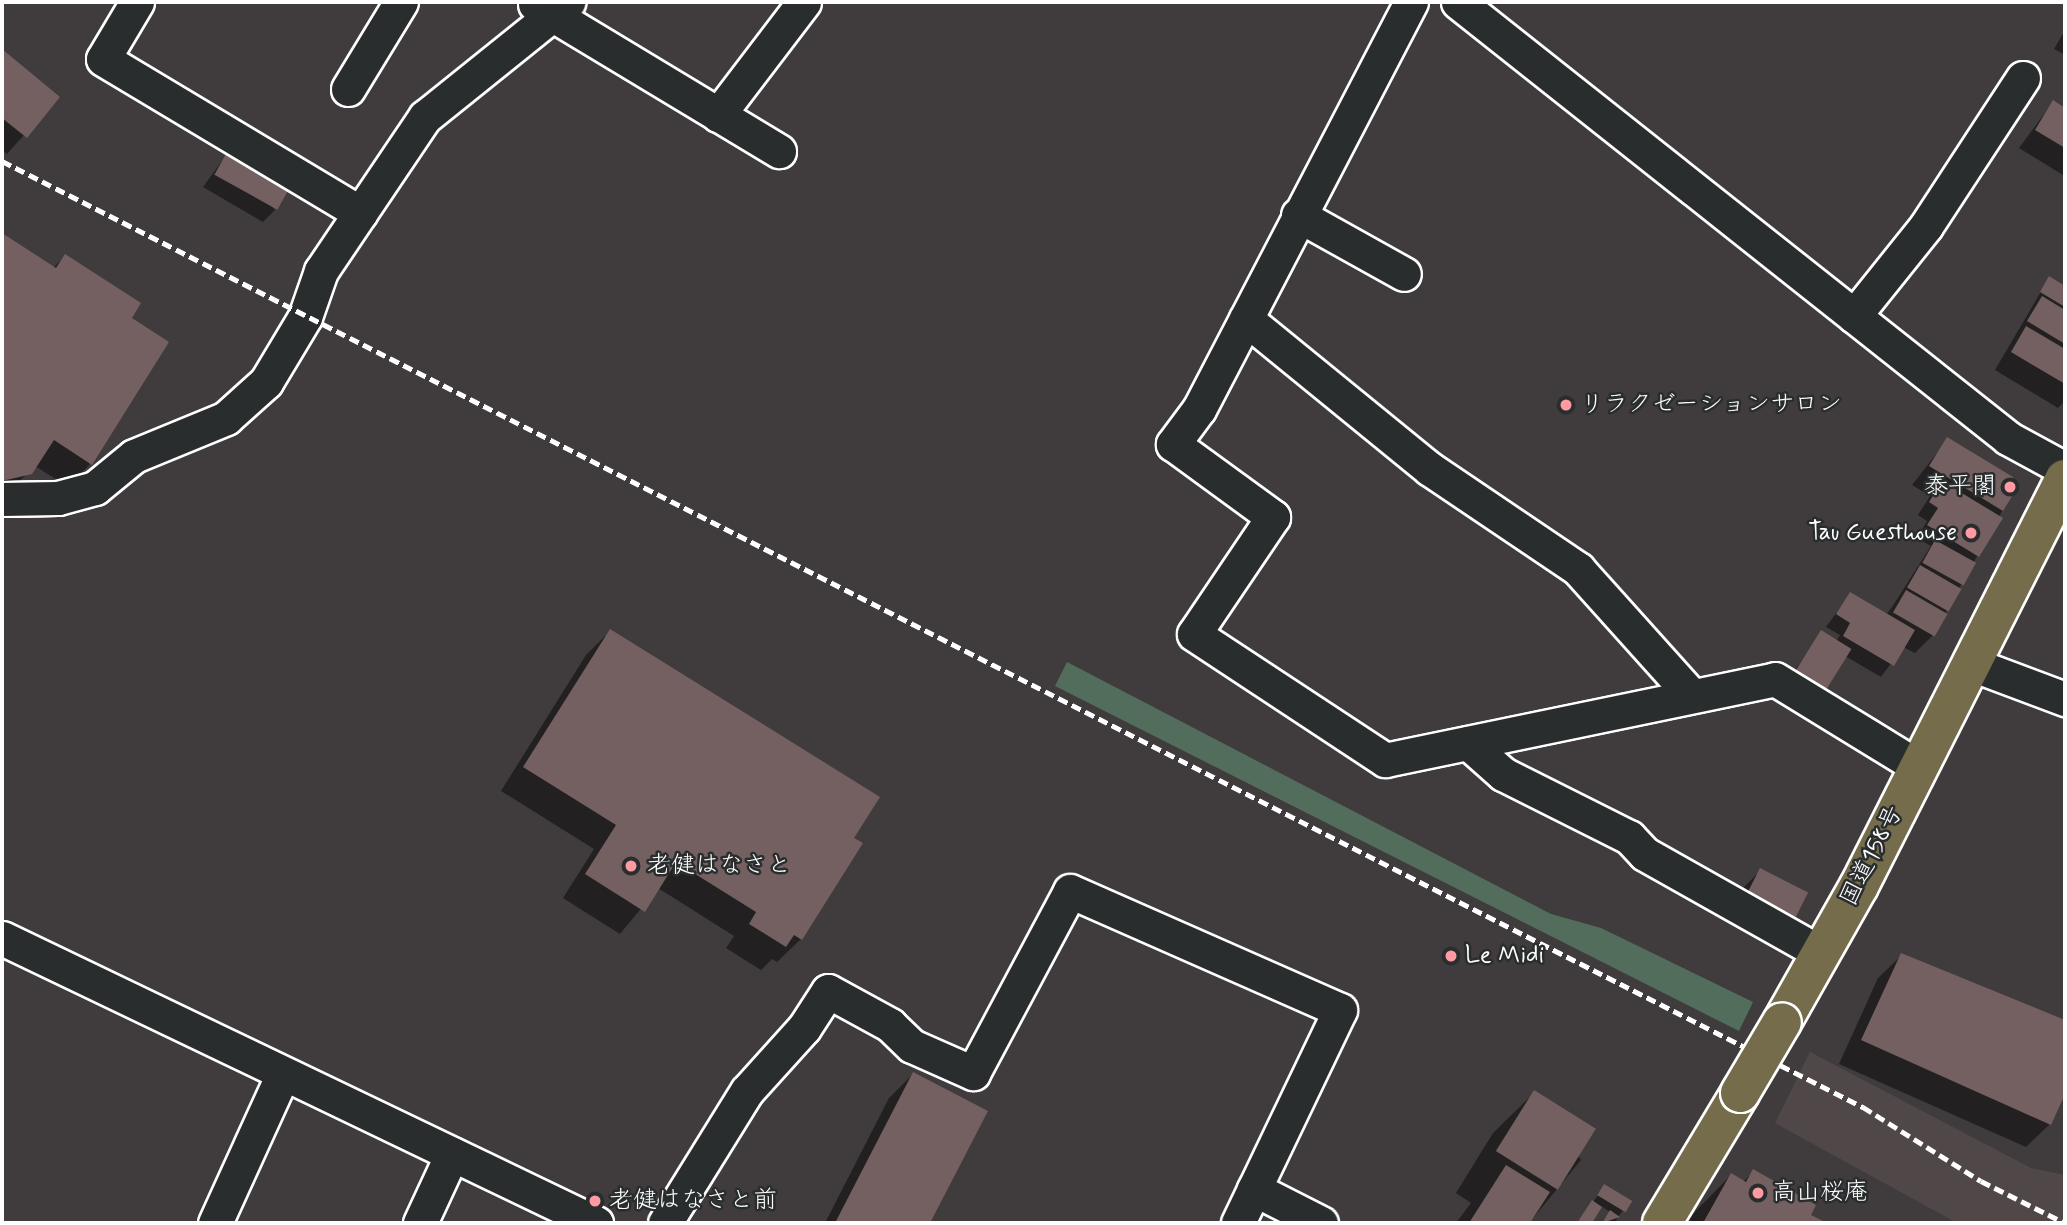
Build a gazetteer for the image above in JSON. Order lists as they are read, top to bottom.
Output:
{
  "streets": {
    "highway": ["国道158号"]
  },
  "places": [
    "リラクゼーションサロン",
    "泰平閣",
    "Tau Guesthouse",
    "老健はなさと",
    "Le Midi",
    "高山桜庵",
    "老健はなさと前"
  ]
}
